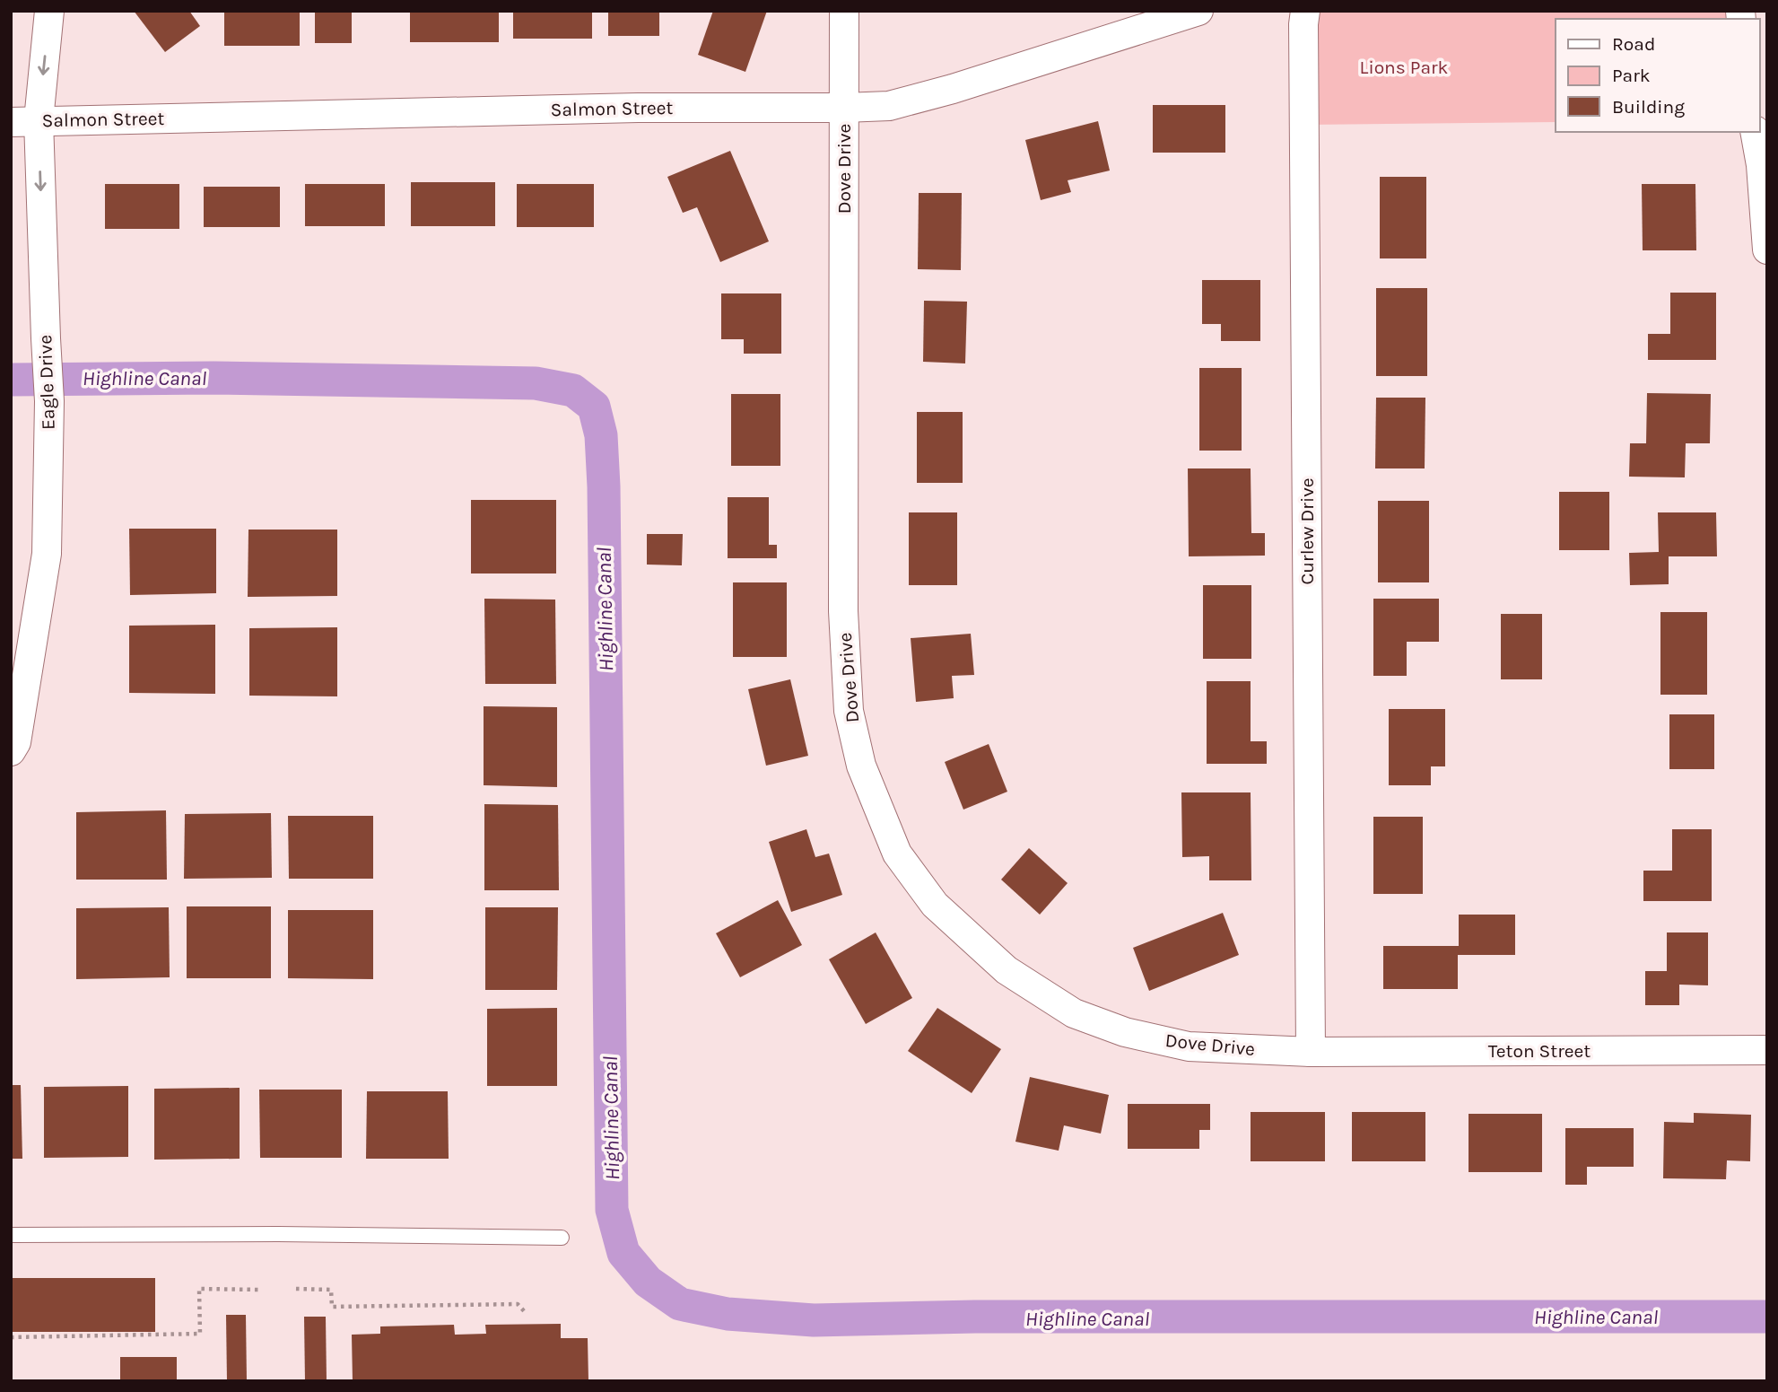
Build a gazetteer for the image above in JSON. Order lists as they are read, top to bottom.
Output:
{
  "streets": {
    "street": [
      "Salmon Street",
      "Dove Drive",
      "Eagle Drive",
      "Curlew Drive",
      "Teton Street"
    ]
  },
  "crossings": [
    ["Salmon Street", "Dove Drive"],
    ["Salmon Street", "Eagle Drive"],
    ["Dove Drive", "Curlew Drive"],
    ["Dove Drive", "Teton Street"],
    ["Curlew Drive", "Teton Street"]
  ],
  "one_way": ["Eagle Drive"],
  "water": ["Highline Canal"],
  "parks": ["Lions Park"],
  "legend": ["Road", "Park", "Building"]
}
